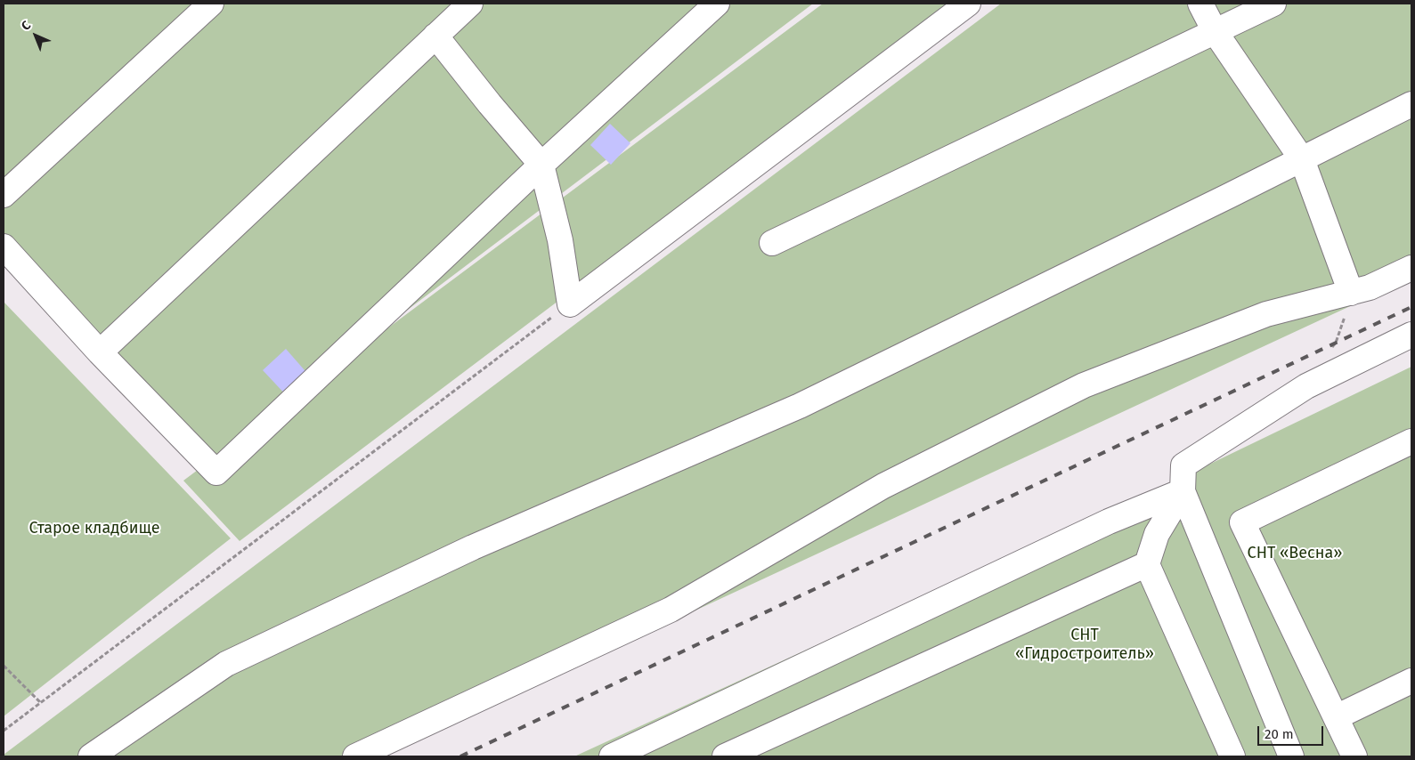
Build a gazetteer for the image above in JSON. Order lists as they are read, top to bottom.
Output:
{
  "parks": ["Старое кладбище", "СНТ «Весна»", "СНТ «Гидростроитель»"],
  "scale_bar": "20 m",
  "north": "top left"
}
